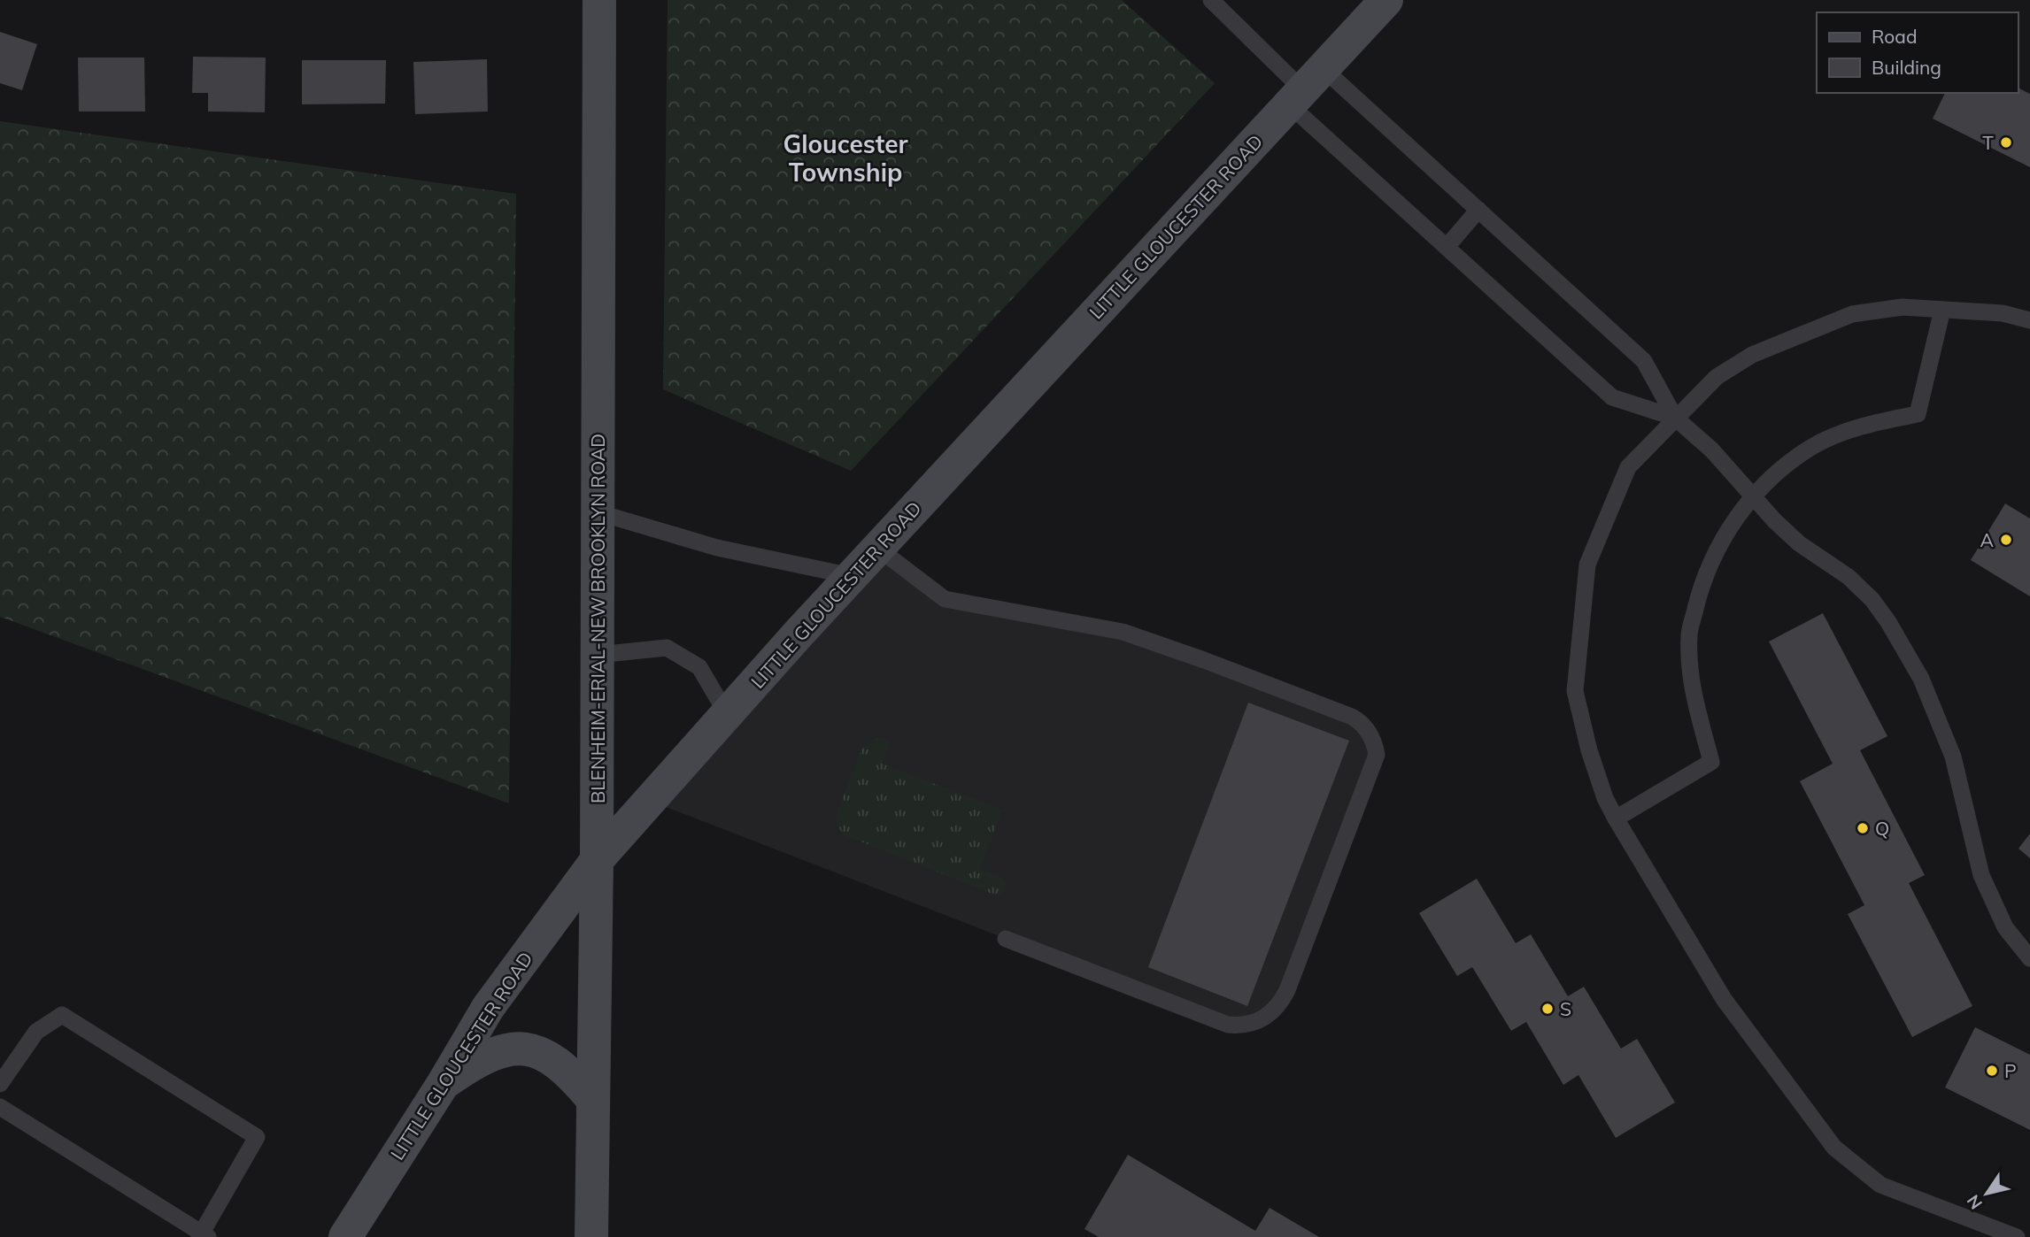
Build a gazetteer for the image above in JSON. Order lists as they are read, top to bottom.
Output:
{
  "streets": {
    "street": ["LITTLE GLOUCESTER ROAD", "BLENHEIM-ERIAL-NEW BROOKLYN ROAD"]
  },
  "crossings": [
    ["LITTLE GLOUCESTER ROAD", "BLENHEIM-ERIAL-NEW BROOKLYN ROAD"]
  ],
  "districts": ["Gloucester Township"],
  "places": [
    "T",
    "A",
    "Q",
    "S",
    "P"
  ],
  "legend": ["Road", "Building"],
  "north": "bottom left"
}
